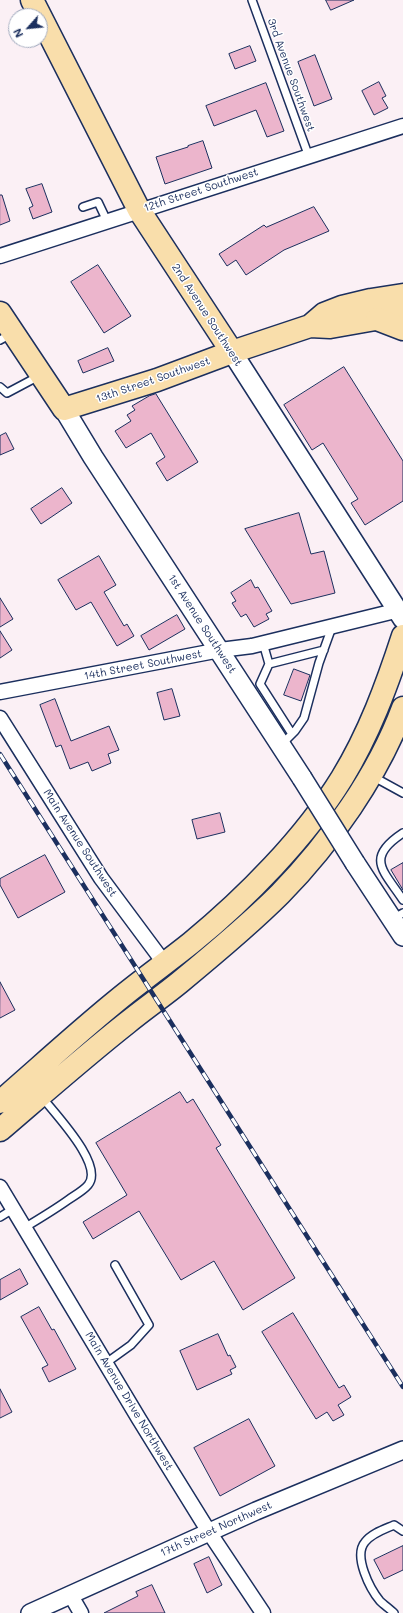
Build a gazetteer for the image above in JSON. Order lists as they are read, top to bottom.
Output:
{
  "streets": {
    "main road": ["2nd Avenue Southwest", "13th Street Southwest", "1st Avenue Southwest"],
    "street": [
      "12th Street Southwest",
      "14th Street Southwest",
      "Main Avenue Southwest",
      "Main Avenue Drive Northwest",
      "17th Street Northwest"
    ],
    "lane": ["3rd Avenue Southwest"]
  },
  "crossings": [
    ["3rd Avenue Southwest", "12th Street Southwest"],
    ["12th Street Southwest", "2nd Avenue Southwest"],
    ["2nd Avenue Southwest", "13th Street Southwest"],
    ["2nd Avenue Southwest", "14th Street Southwest"],
    ["13th Street Southwest", "1st Avenue Southwest"],
    ["1st Avenue Southwest", "14th Street Southwest"],
    ["Main Avenue Drive Northwest", "17th Street Northwest"]
  ],
  "north": "bottom left"
}
